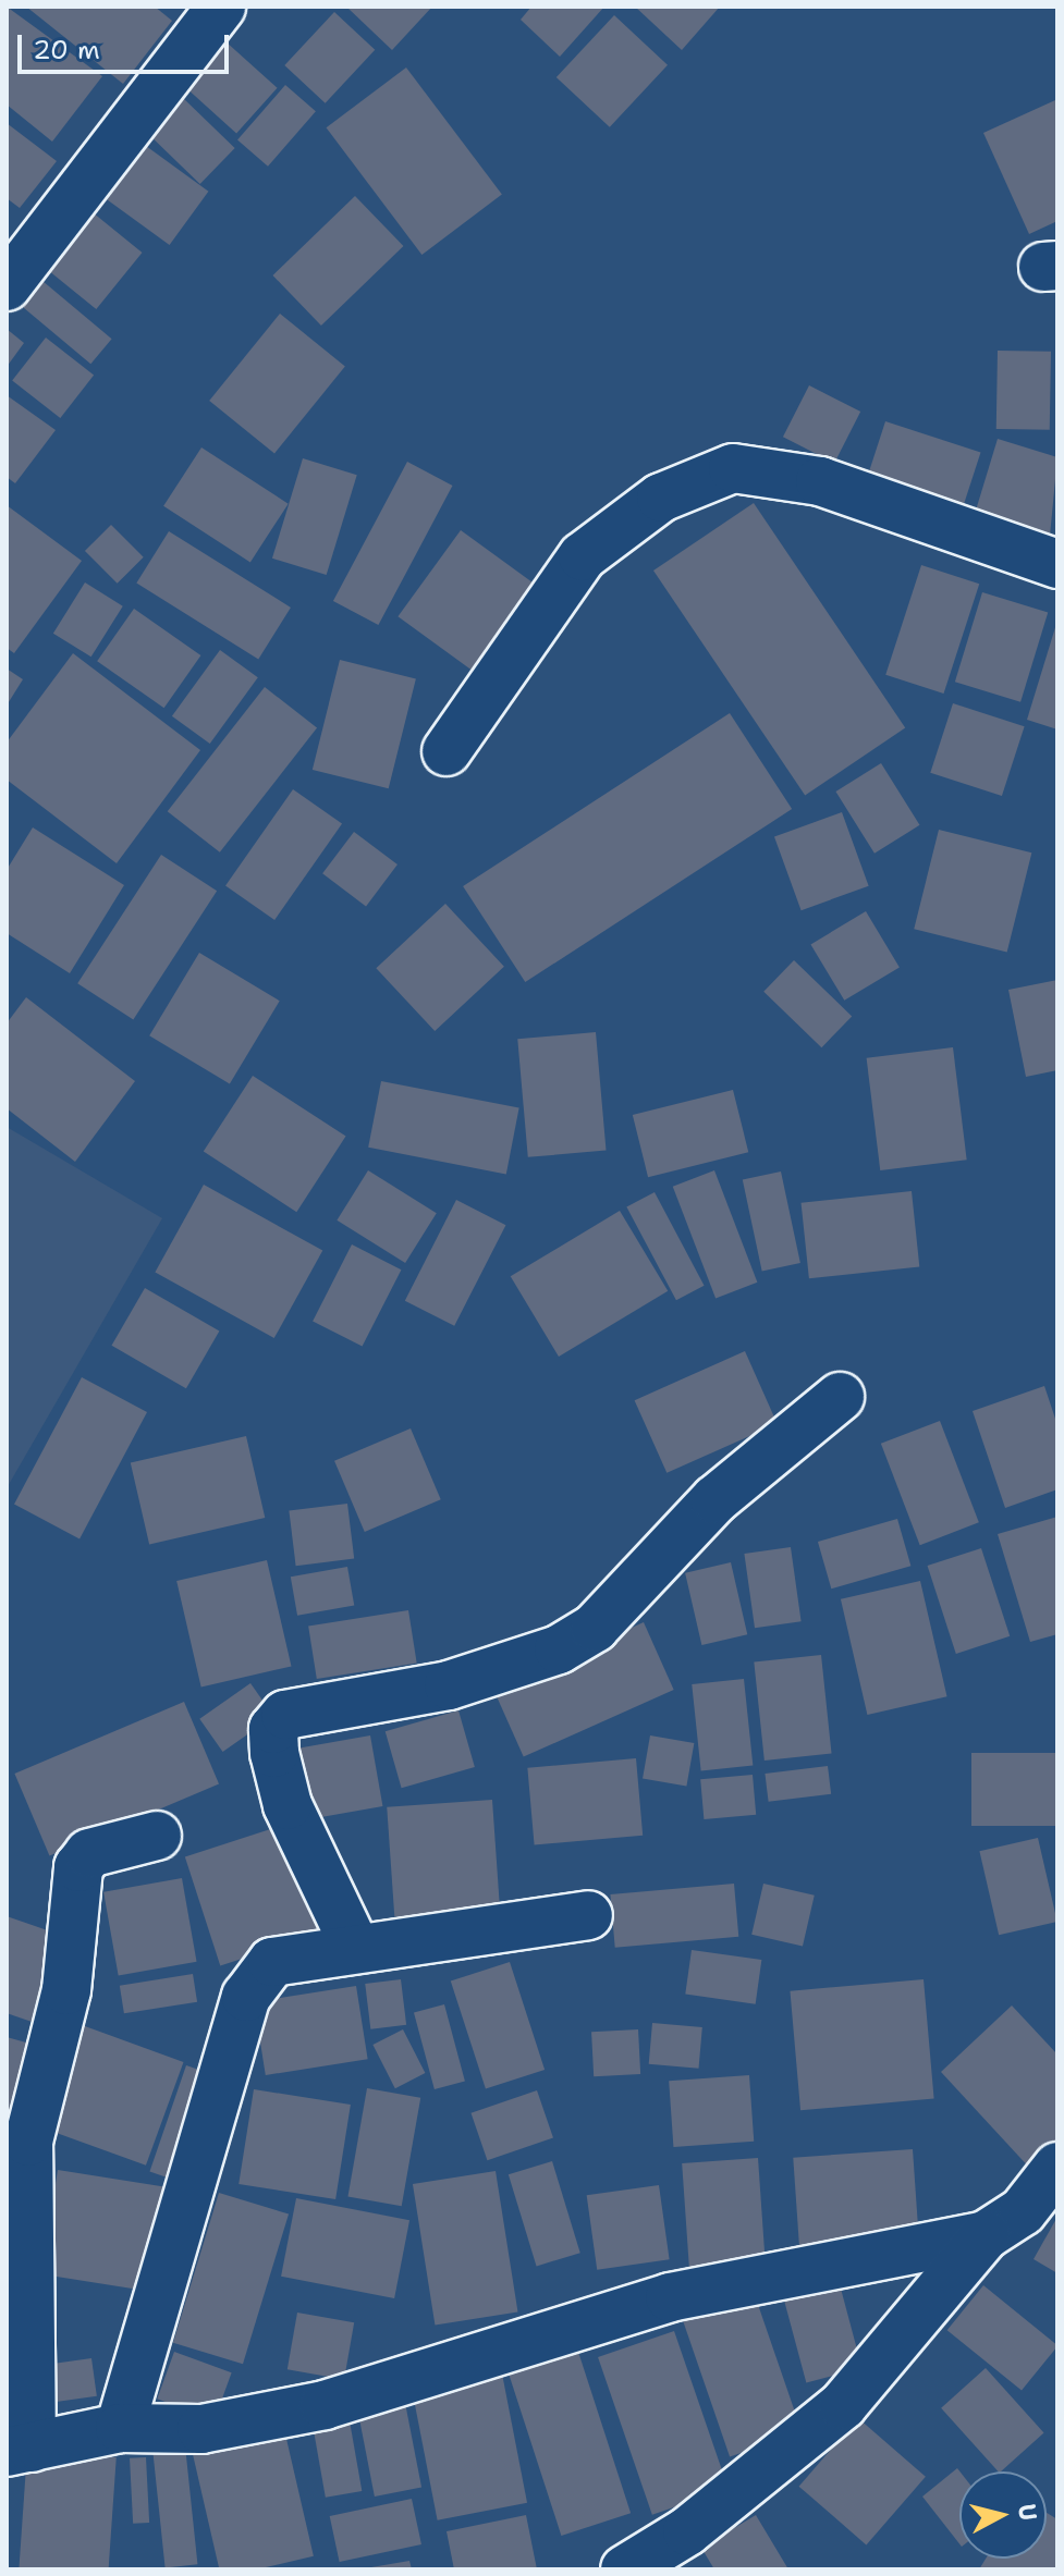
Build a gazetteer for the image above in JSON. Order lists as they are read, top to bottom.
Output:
{
  "scale_bar": "20 m",
  "north": "right"
}
